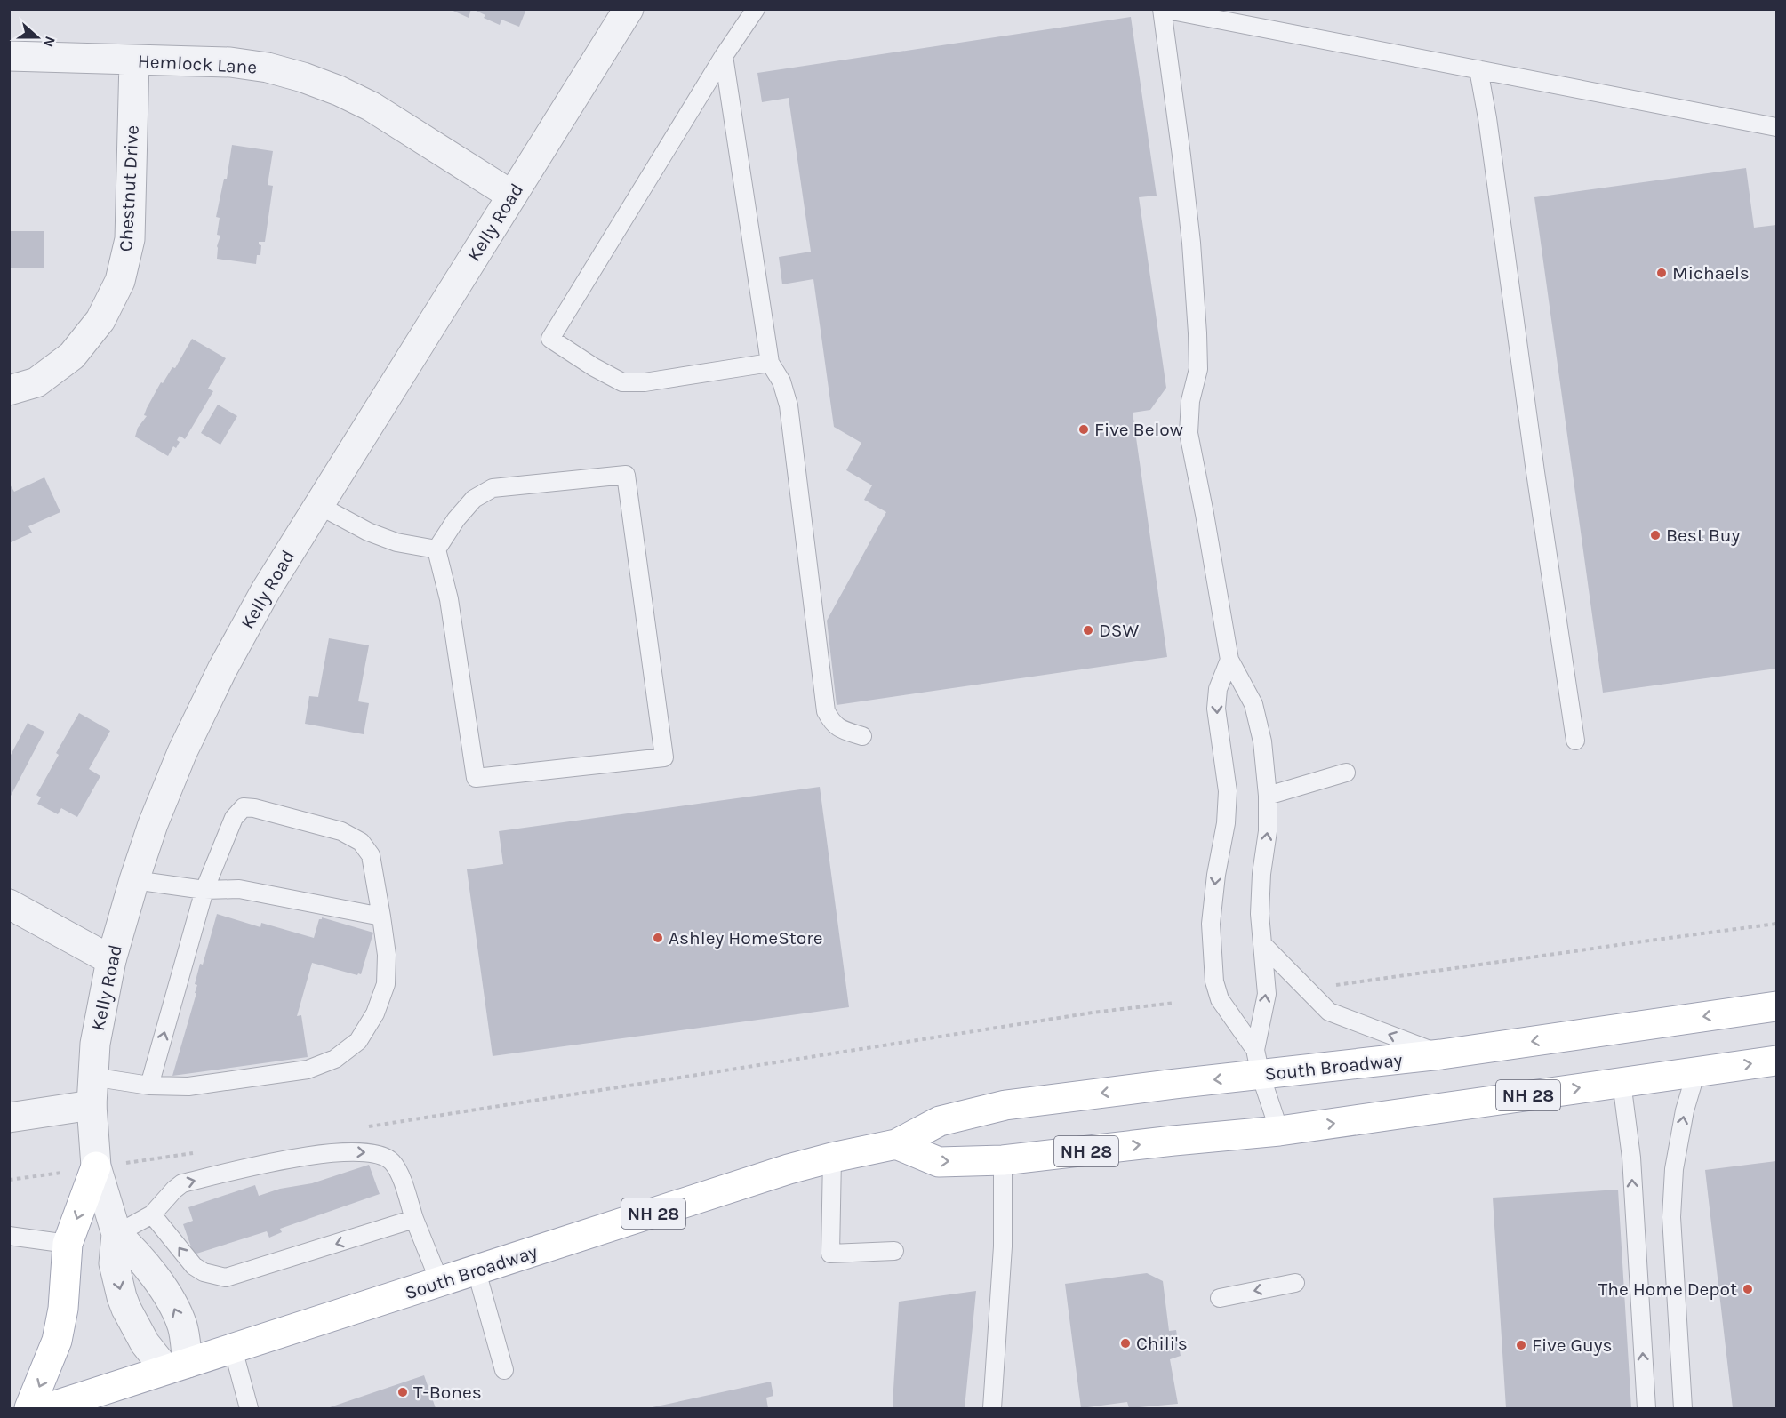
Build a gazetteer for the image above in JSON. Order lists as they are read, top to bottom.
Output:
{
  "streets": {
    "main road": ["South Broadway", "NH 28"],
    "street": ["Hemlock Lane", "Chestnut Drive", "Kelly Road"]
  },
  "crossings": [
    ["Hemlock Lane", "Chestnut Drive"],
    ["Hemlock Lane", "Kelly Road"],
    ["Kelly Road", "South Broadway"],
    ["South Broadway", "NH 28"]
  ],
  "places": [
    "Michaels",
    "Five Below",
    "Best Buy",
    "DSW",
    "Ashley HomeStore",
    "The Home Depot",
    "Chili's",
    "Five Guys",
    "T-Bones"
  ],
  "north": "right"
}
